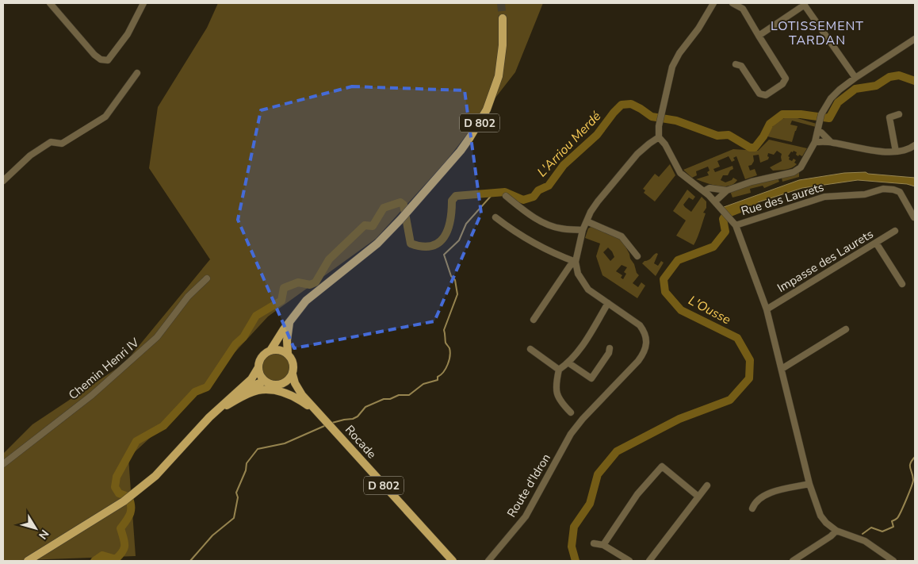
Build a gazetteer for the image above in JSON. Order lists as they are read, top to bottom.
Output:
{
  "streets": {
    "main road": ["D 802", "Rocade"],
    "street": [
      "Rue des Laurets",
      "Impasse des Laurets",
      "Chemin Henri IV",
      "Route d'Idron"
    ]
  },
  "crossings": [
    ["D 802", "Rocade"]
  ],
  "districts": ["LOTISSEMENT TARDAN"],
  "water": ["L'Arriou Merdé", "L'Ousse"],
  "north": "bottom right"
}
